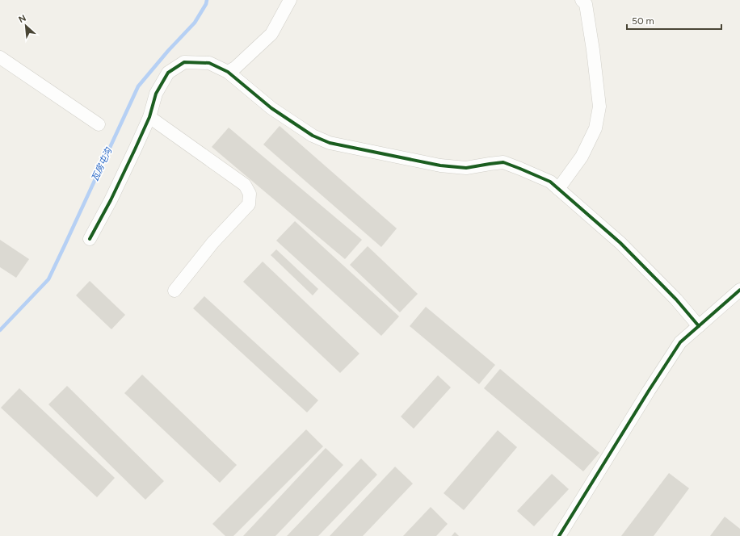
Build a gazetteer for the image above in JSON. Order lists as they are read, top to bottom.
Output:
{
  "water": ["瓦房屯沟"],
  "scale_bar": "50 m",
  "north": "top left"
}
